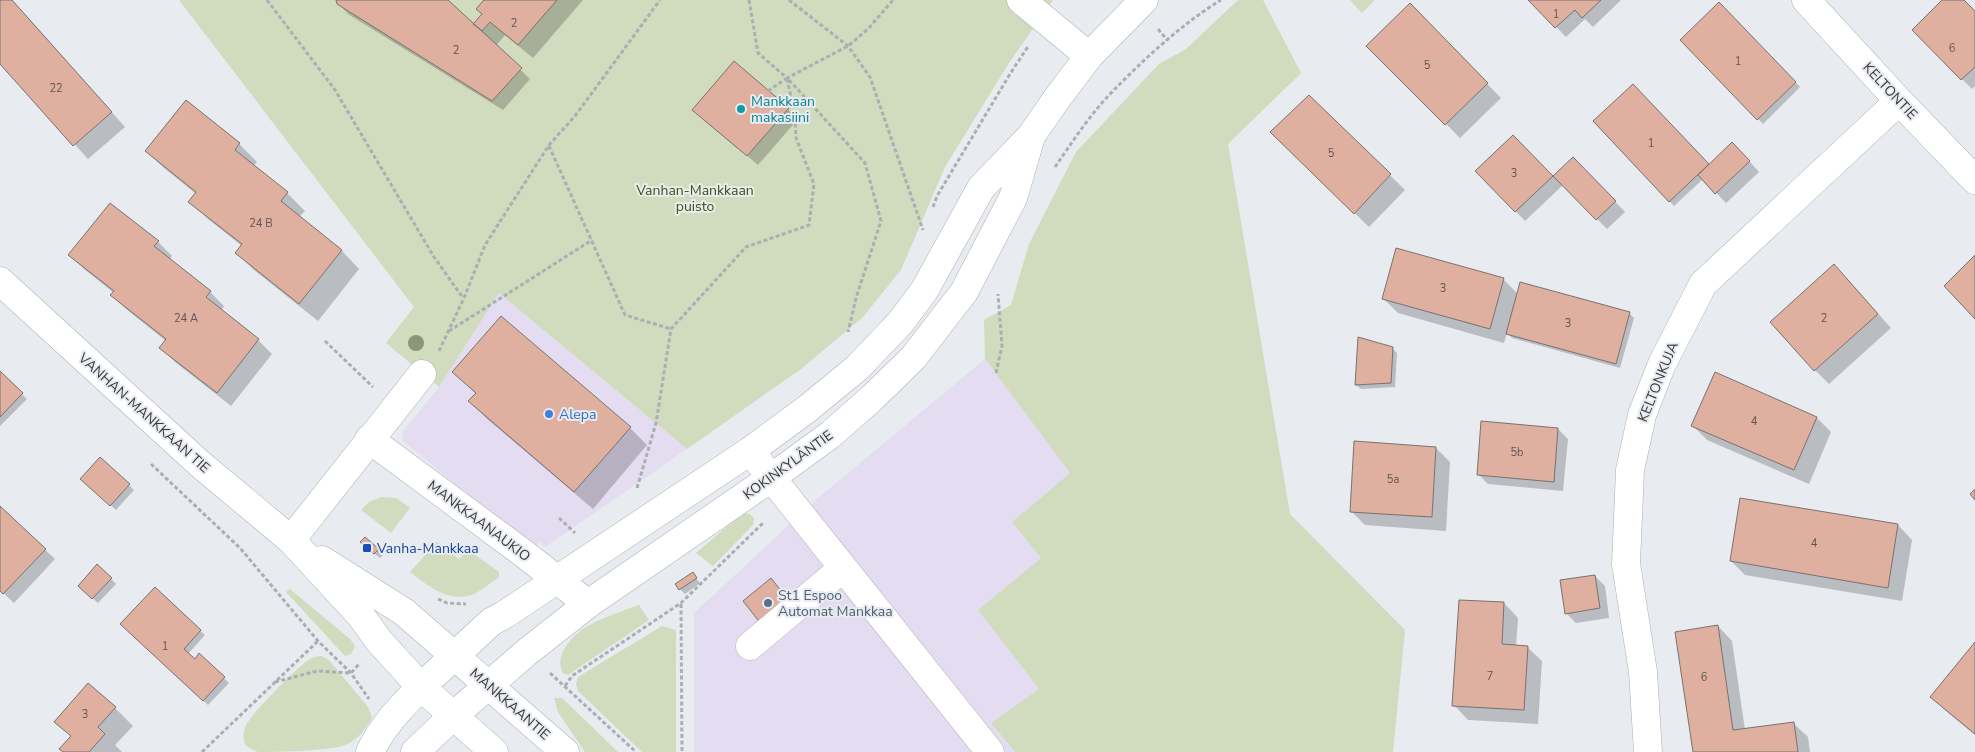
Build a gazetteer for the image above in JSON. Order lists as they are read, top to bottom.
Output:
{
  "streets": {
    "main road": [
      "KELTONTIE",
      "KELTONKUJA",
      "VANHAN-MANKKAAN TIE",
      "KOKINKYLÄNTIE",
      "MANKKAANAUKIO",
      "MANKKAANTIE"
    ]
  },
  "crossings": [
    ["KELTONTIE", "KELTONKUJA"],
    ["VANHAN-MANKKAAN TIE", "KOKINKYLÄNTIE"],
    ["VANHAN-MANKKAAN TIE", "MANKKAANTIE"],
    ["KOKINKYLÄNTIE", "MANKKAANAUKIO"],
    ["KOKINKYLÄNTIE", "MANKKAANTIE"]
  ],
  "parks": ["Vanhan-Mankkaan puisto"],
  "places": {
    "other": ["Mankkaan makasiini", "Alepa", "St1 Espoo Automat Mankkaa"],
    "transit": ["Vanha-Mankkaa"]
  },
  "house_numbers": [
    "1",
    "2",
    "6",
    "2",
    "1",
    "5",
    "22",
    "1",
    "5",
    "3",
    "24 B",
    "3",
    "24 A",
    "2",
    "3",
    "4",
    "5b",
    "5a",
    "4",
    "1",
    "7",
    "6",
    "3"
  ]
}
